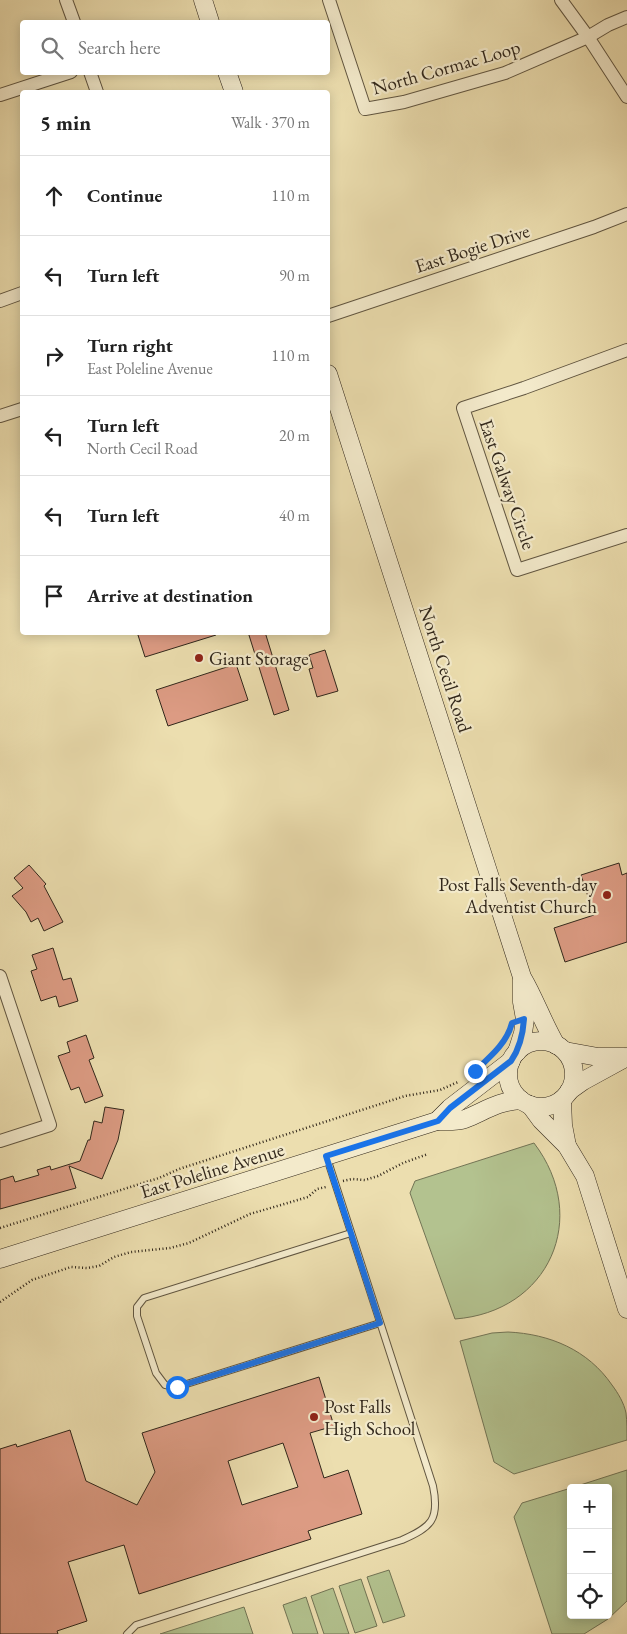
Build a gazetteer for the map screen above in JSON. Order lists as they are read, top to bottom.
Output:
{
  "streets": {
    "street": [
      "North Cormac Loop",
      "East Bogie Drive",
      "East Galway Circle",
      "North Cecil Road",
      "East Poleline Avenue"
    ]
  },
  "crossings": [
    ["North Cecil Road", "East Poleline Avenue"]
  ],
  "places": ["Giant Storage", "Post Falls Seventh-day Adventist Church", "Post Falls High School"],
  "page": {
    "search": "Search here",
    "heading": ["5 min", "Walk · 370 m"],
    "list": [
      ["Continue", "110 m"],
      ["Turn left", "90 m"],
      ["Turn right", "East Poleline Avenue", "110 m"],
      ["Turn left", "North Cecil Road", "20 m"],
      ["Turn left", "40 m"],
      "Arrive at destination"
    ],
    "map_buttons": ["+", "−"]
  }
}
